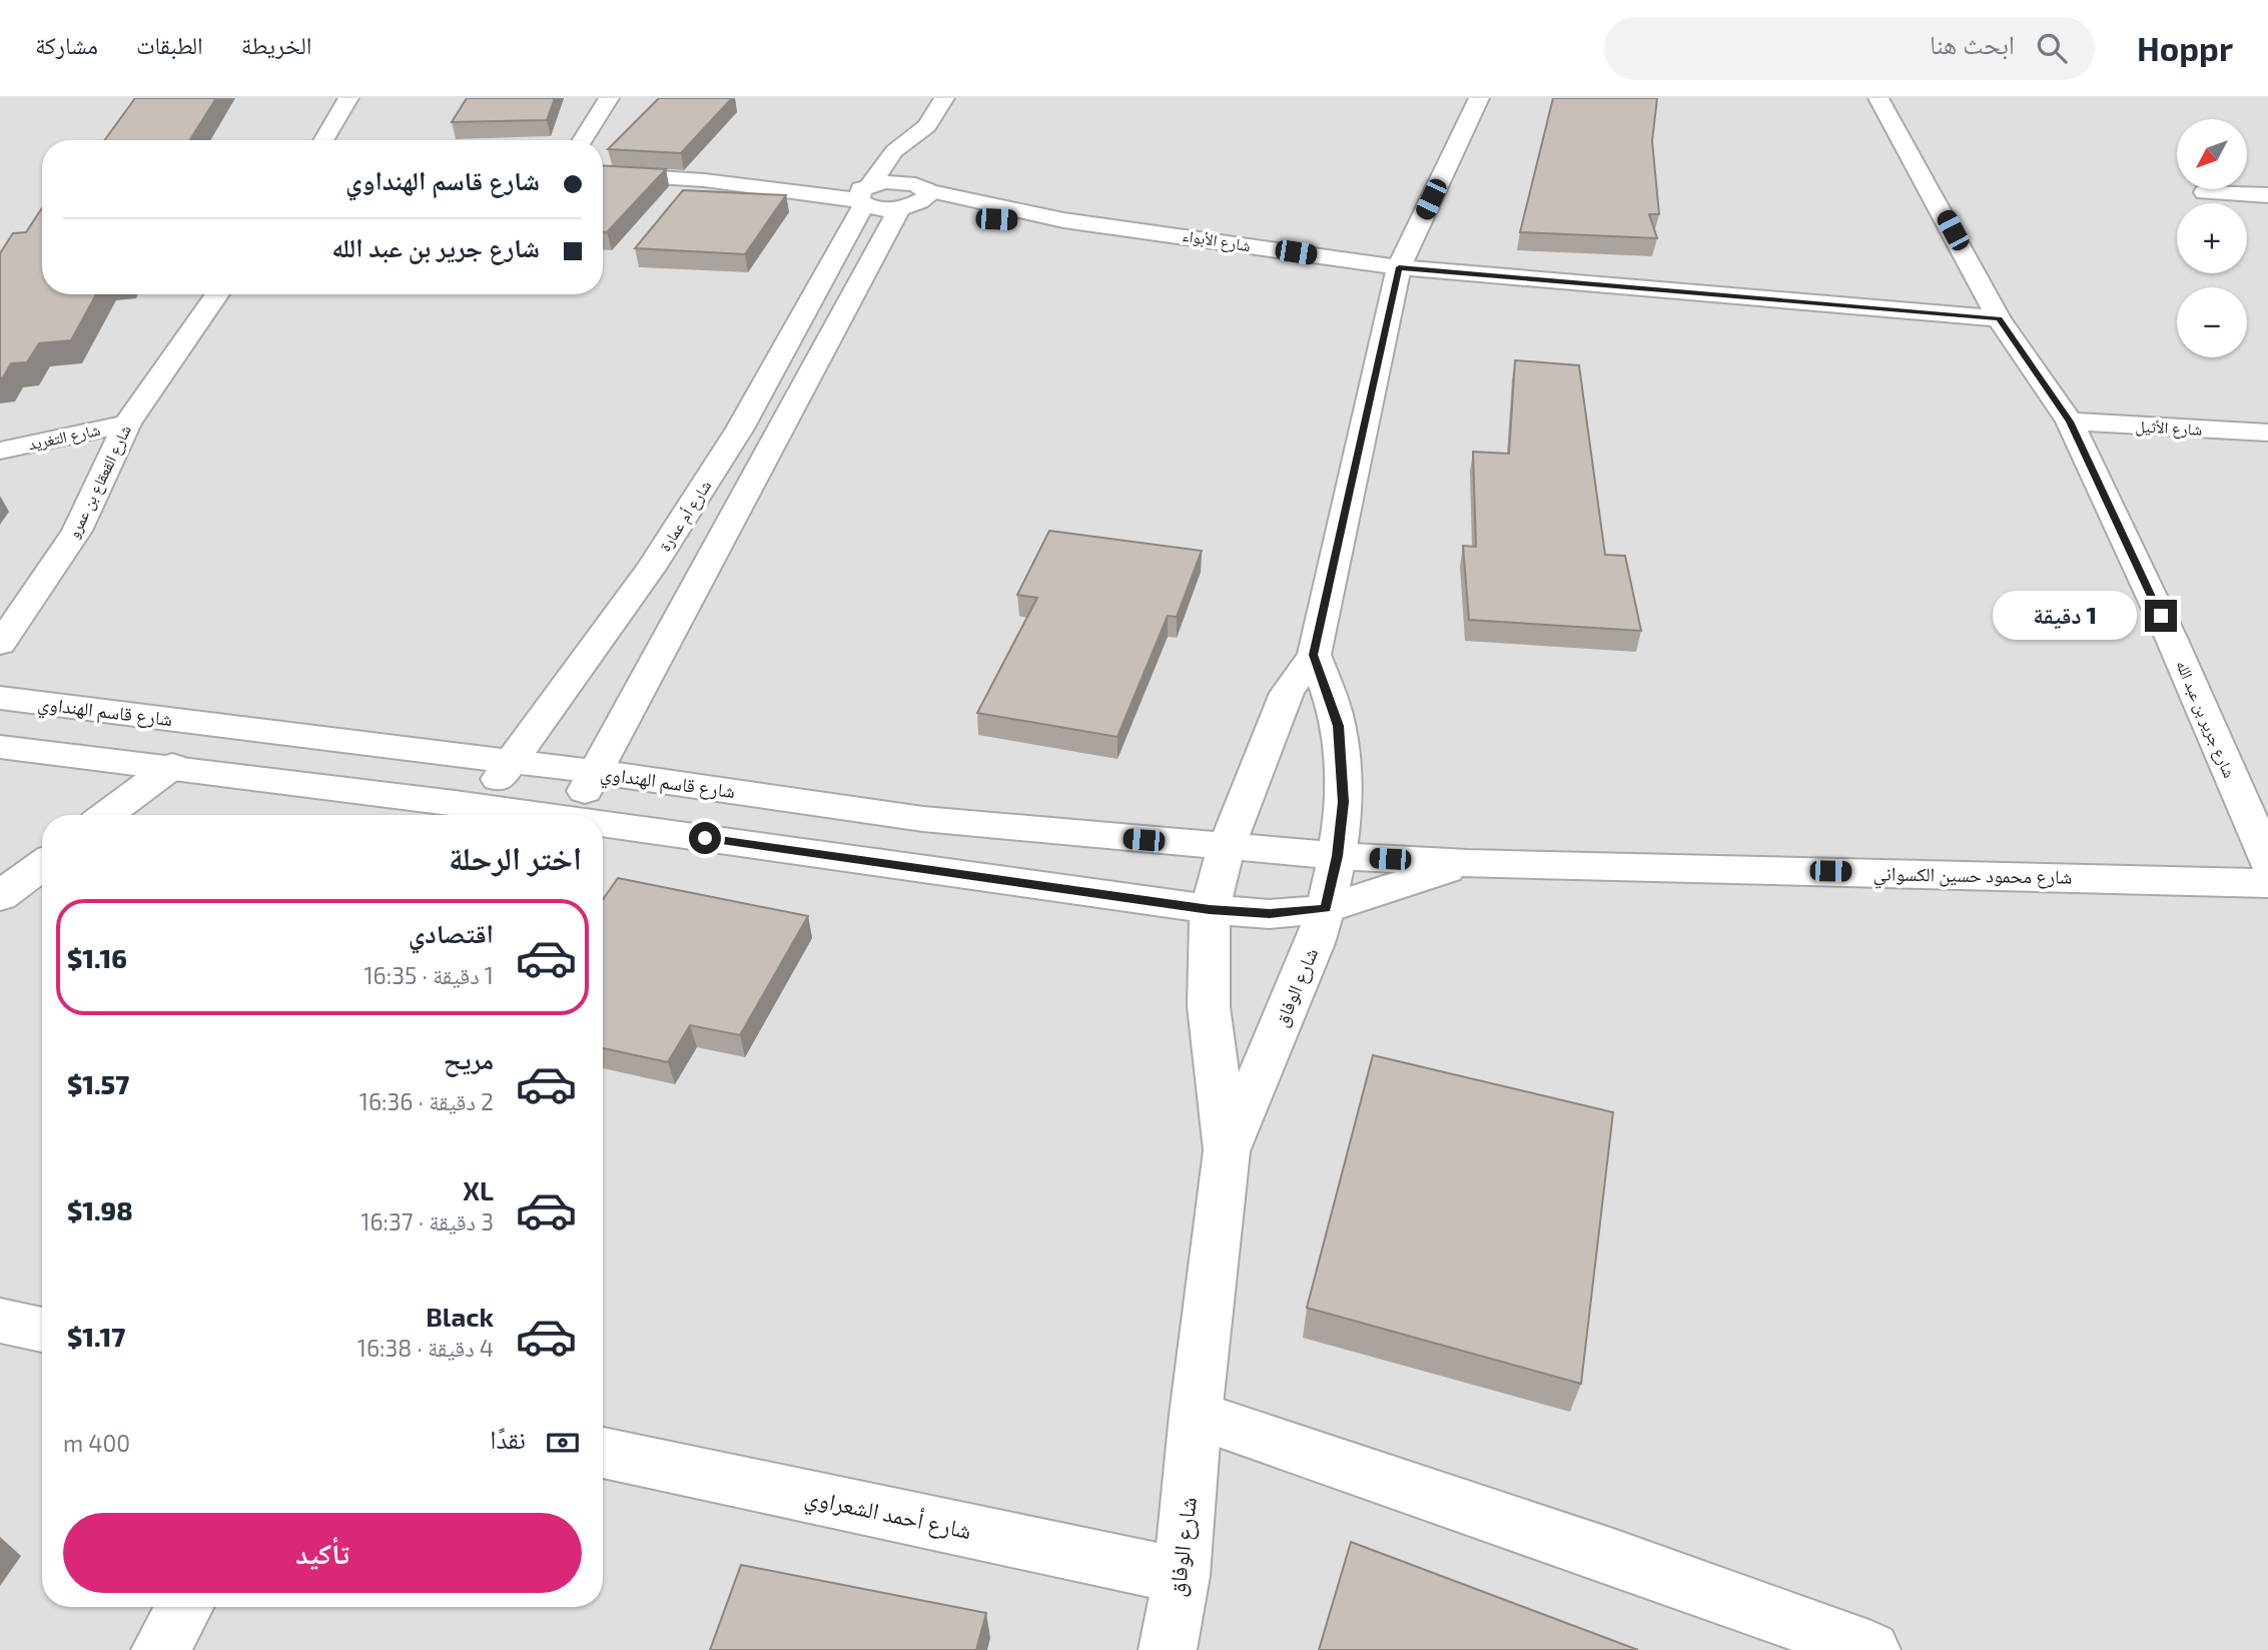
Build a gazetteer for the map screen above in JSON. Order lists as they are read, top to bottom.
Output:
{
  "streets": {
    "street": [
      "شارع الأبواء",
      "شارع الأثيل",
      "شارع التغريد",
      "شارع القعقاع بن عمرو",
      "شارع أم عمارة",
      "شارع قاسم الهنداوي",
      "شارع جرير بن عبد الله",
      "شارع محمود حسين الكسواني",
      "شارع الوفاق",
      "شارع أحمد الشعراوي"
    ]
  },
  "crossings": [
    ["شارع الأبواء", "شارع أم عمارة"],
    ["شارع الأبواء", "شارع جرير بن عبد الله"],
    ["شارع الأبواء", "شارع الوفاق"],
    ["شارع الأثيل", "شارع جرير بن عبد الله"],
    ["شارع التغريد", "شارع القعقاع بن عمرو"],
    ["شارع أم عمارة", "شارع قاسم الهنداوي"],
    ["شارع قاسم الهنداوي", "شارع محمود حسين الكسواني"],
    ["شارع قاسم الهنداوي", "شارع الوفاق"],
    ["شارع محمود حسين الكسواني", "شارع الوفاق"],
    ["شارع الوفاق", "شارع أحمد الشعراوي"]
  ],
  "north": "bottom left",
  "page": {
    "header": "Hoppr",
    "search": "ابحث هنا",
    "nav": ["الخريطة", "الطبقات", "مشاركة"],
    "map_buttons": ["+", "−"],
    "banner": ["شارع قاسم الهنداوي", "شارع جرير بن عبد الله"],
    "bubble": "1 دقيقة",
    "heading": "اختر الرحلة",
    "list": [
      {
        "name": "اقتصادي",
        "note": "1 دقيقة · 16:35",
        "value": "$1.16"
      },
      {
        "name": "مريح",
        "note": "2 دقيقة · 16:36",
        "value": "$1.57"
      },
      {
        "name": "XL",
        "note": "3 دقيقة · 16:37",
        "value": "$1.98"
      },
      {
        "name": "Black",
        "note": "4 دقيقة · 16:38",
        "value": "$1.17"
      }
    ],
    "pay": ["نقدًا", "400 m"],
    "buttons": "تأكيد"
  }
}
